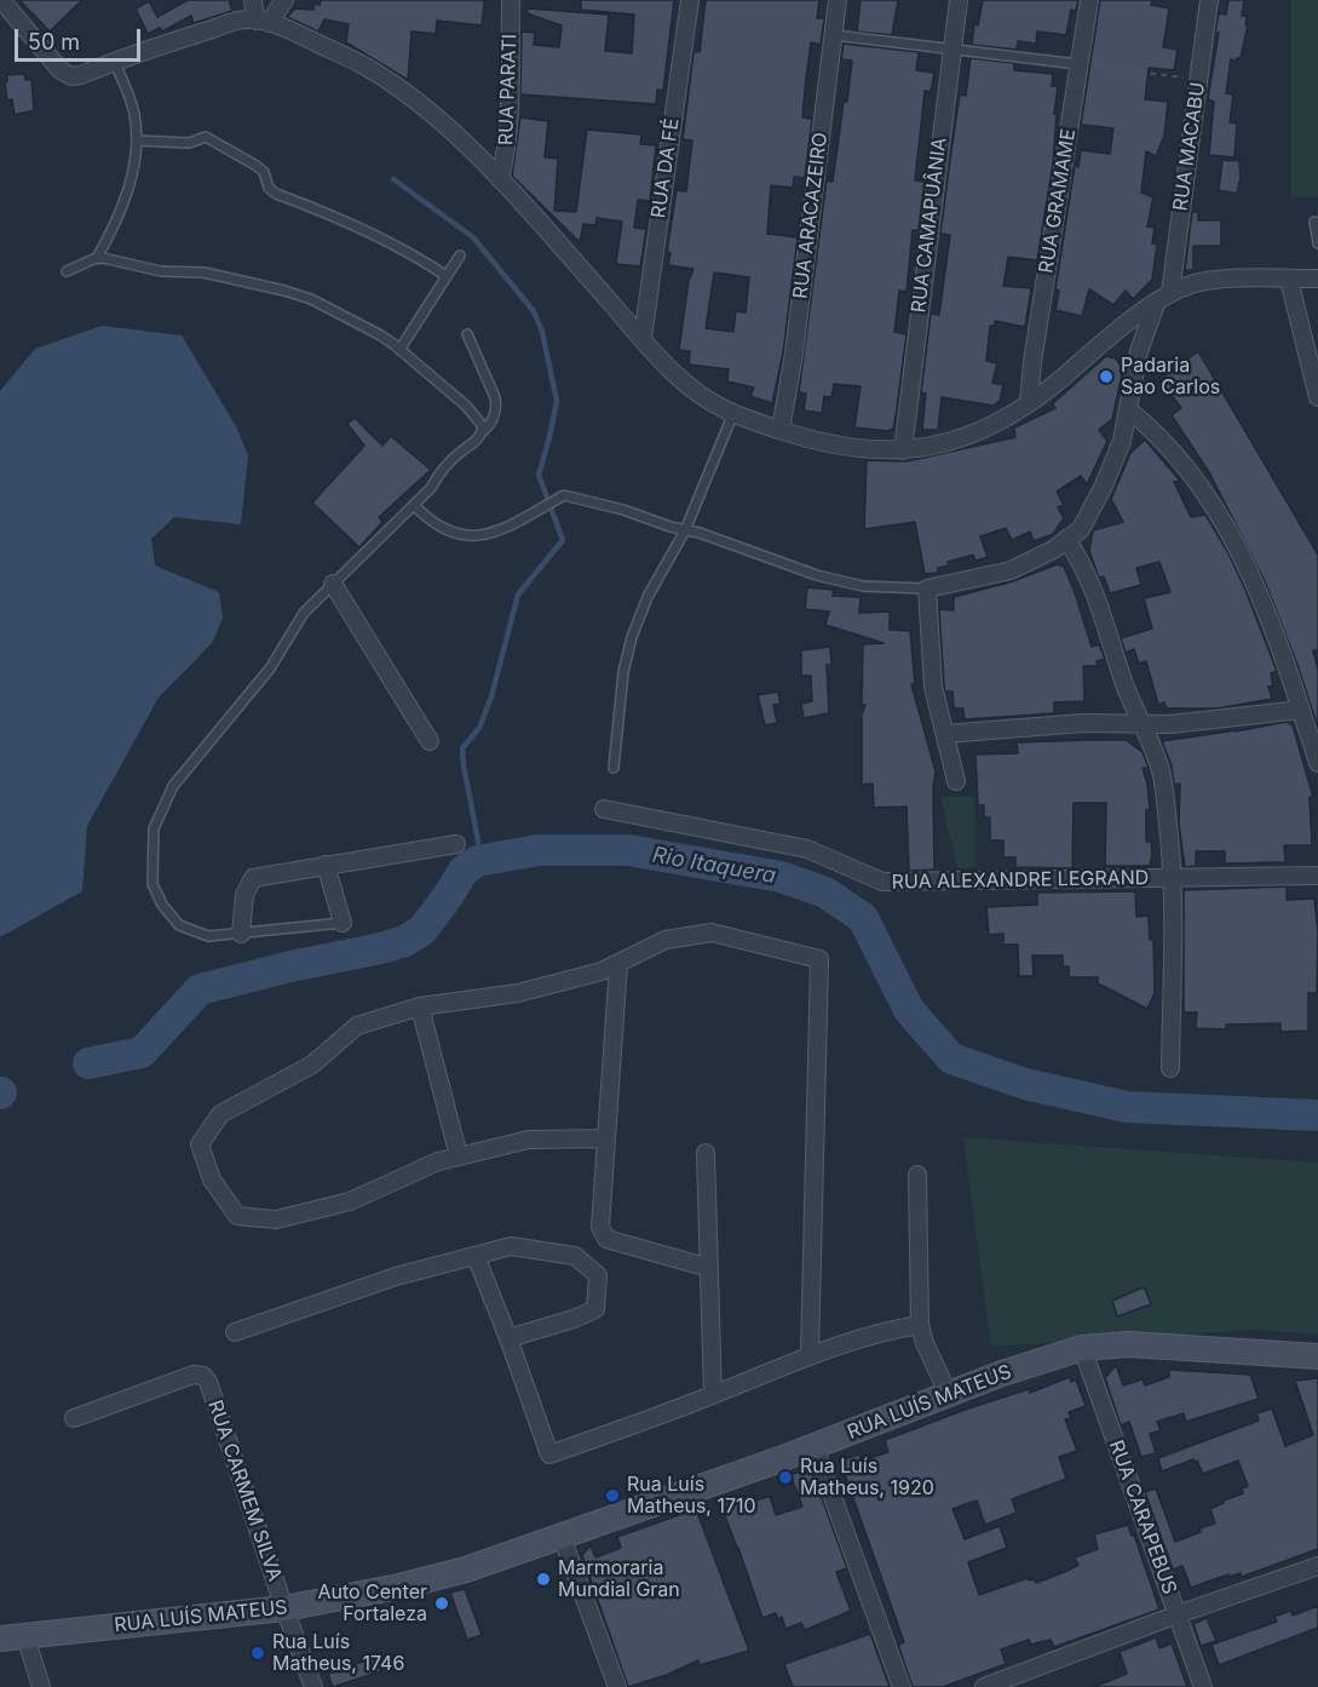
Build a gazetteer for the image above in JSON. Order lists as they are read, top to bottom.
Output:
{
  "streets": {
    "main road": ["RUA LUÍS MATEUS"],
    "street": [
      "RUA PARATI",
      "RUA MACABU",
      "RUA DA FÉ",
      "RUA GRAMAME",
      "RUA ARACAZEIRO",
      "RUA CAMAPUÂNIA",
      "RUA ALEXANDRE LEGRAND",
      "RUA CARMEM SILVA",
      "RUA CARAPEBUS"
    ]
  },
  "crossings": [
    ["RUA LUÍS MATEUS", "RUA CARMEM SILVA"],
    ["RUA LUÍS MATEUS", "RUA CARAPEBUS"]
  ],
  "water": ["Rio Itaquera"],
  "places": [
    "Padaria Sao Carlos",
    "Rua Luís Matheus, 1920",
    "Rua Luís Matheus, 1710",
    "Marmoraria Mundial Gran",
    "Auto Center Fortaleza",
    "Rua Luís Matheus, 1746"
  ],
  "scale_bar": "50 m"
}
